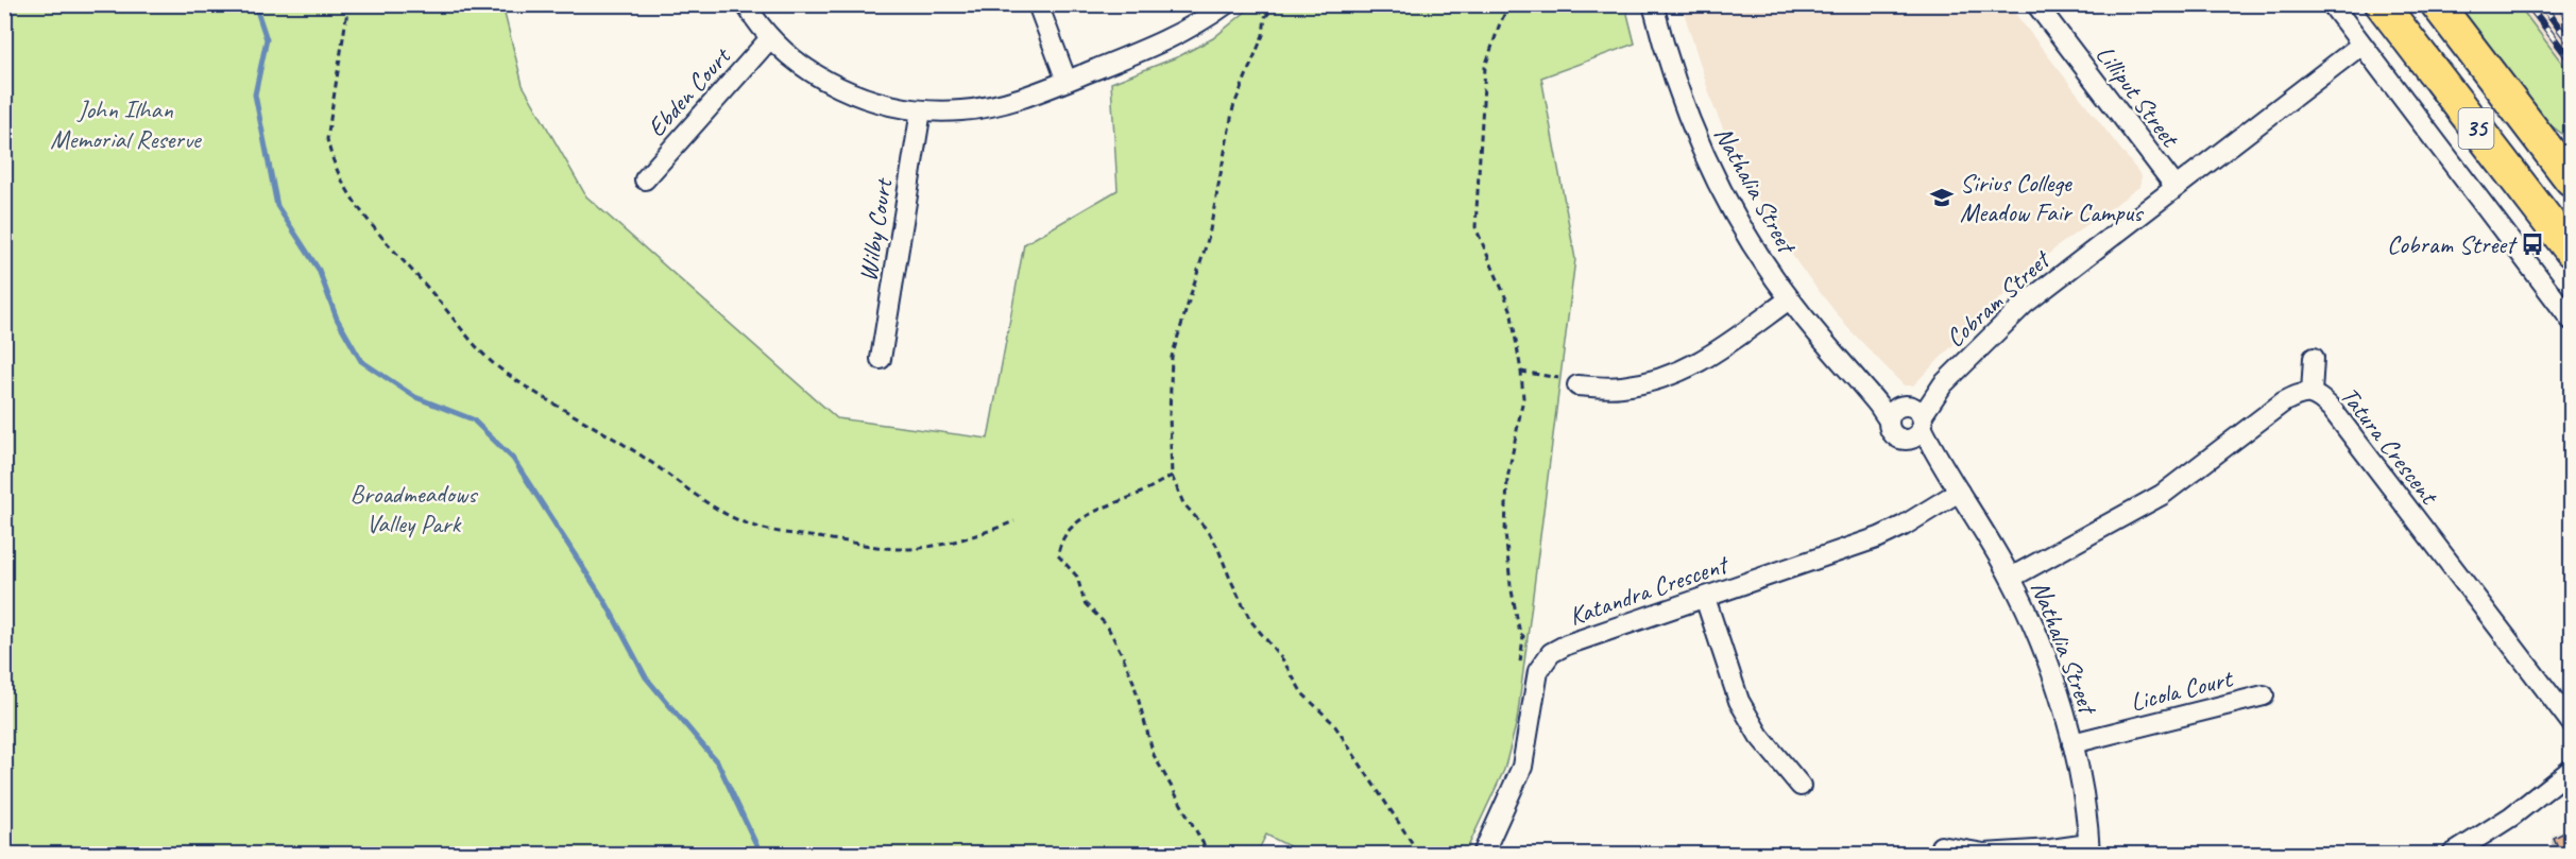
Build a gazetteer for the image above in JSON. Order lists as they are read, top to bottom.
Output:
{
  "streets": {
    "main road": ["35"],
    "street": [
      "Ebden Court",
      "Lilliput Street",
      "Nathalia Street",
      "Wilby Court",
      "Cobram Street",
      "Tatura Crescent",
      "Katandra Crescent",
      "Licola Court"
    ]
  },
  "crossings": [
    ["Lilliput Street", "Cobram Street"],
    ["Nathalia Street", "Cobram Street"],
    ["Nathalia Street", "Tatura Crescent"],
    ["Nathalia Street", "Katandra Crescent"],
    ["Nathalia Street", "Licola Court"]
  ],
  "parks": ["John Ilhan Memorial Reserve", "Broadmeadows Valley Park"],
  "places": {
    "school or university": ["Sirius College Meadow Fair Campus"],
    "bus stop": ["Cobram Street"]
  }
}
